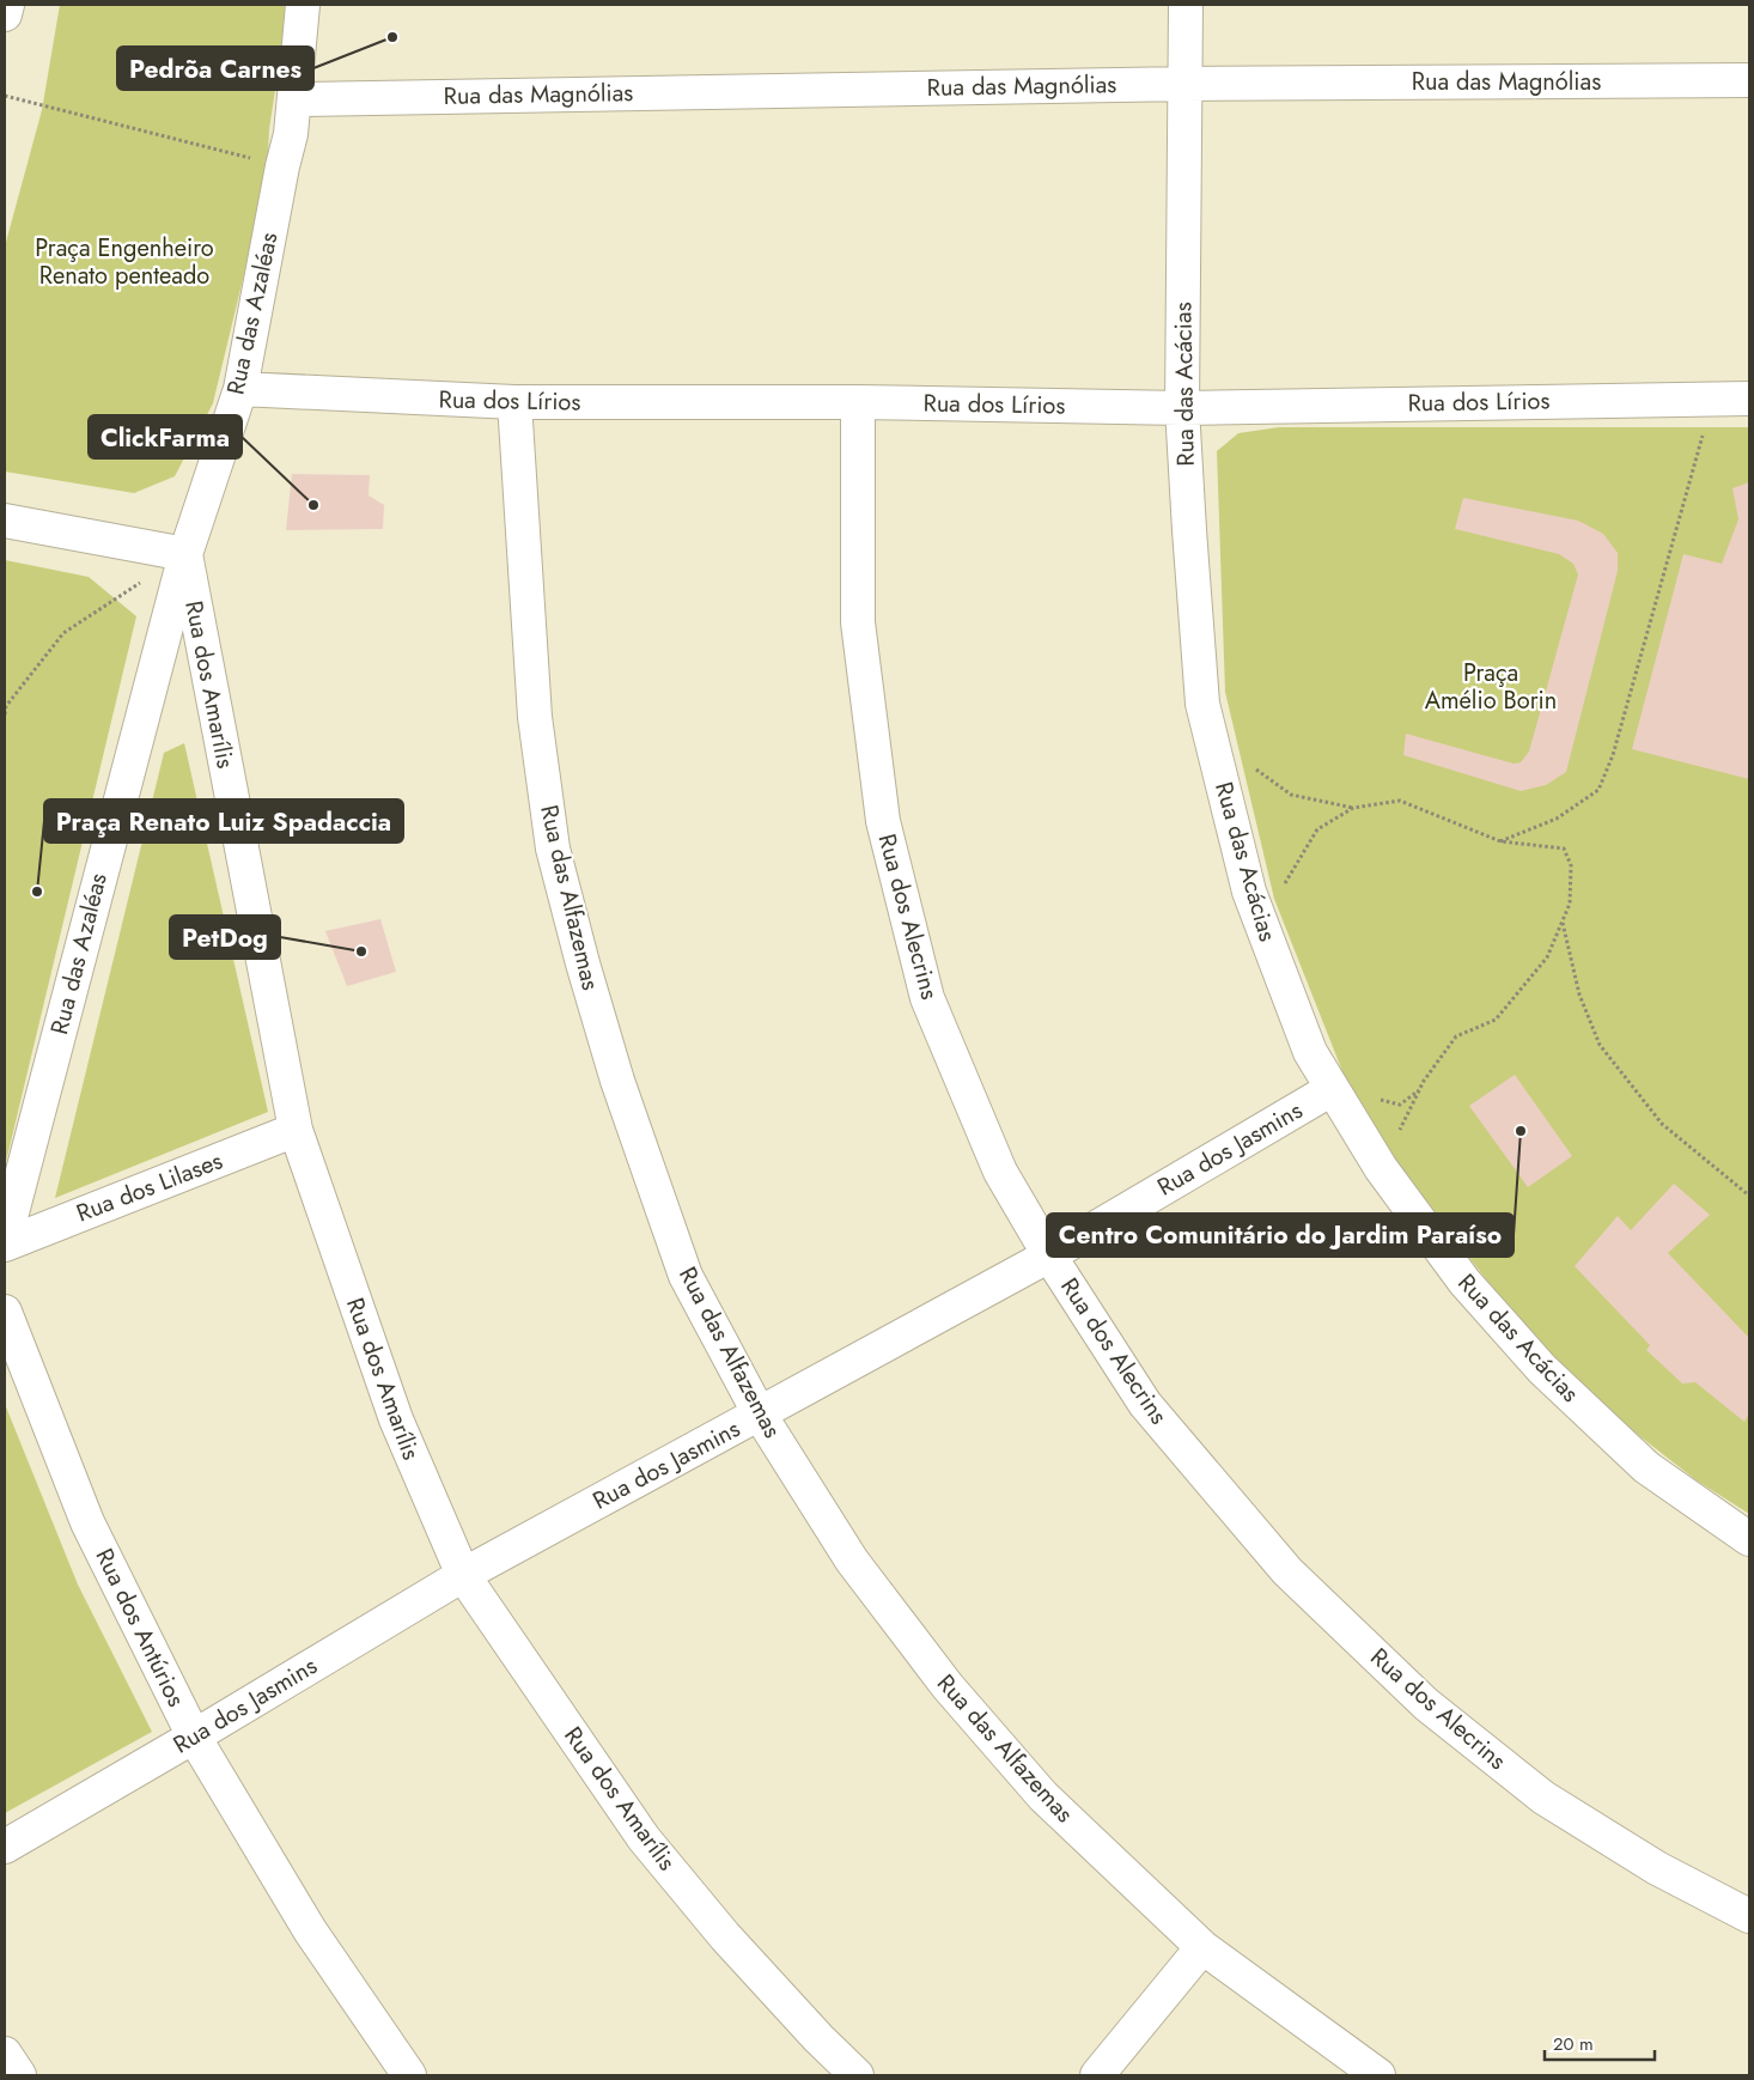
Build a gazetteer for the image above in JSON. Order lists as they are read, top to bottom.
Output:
{
  "streets": {
    "street": [
      "Rua das Magnólias",
      "Rua das Azaléas",
      "Rua das Acácias",
      "Rua dos Lírios",
      "Rua dos Amarílis",
      "Rua das Alfazemas",
      "Rua dos Alecrins",
      "Rua dos Jasmins",
      "Rua dos Lilases",
      "Rua dos Antúrios"
    ]
  },
  "crossings": [
    ["Rua das Magnólias", "Rua das Azaléas"],
    ["Rua das Magnólias", "Rua das Acácias"],
    ["Rua das Azaléas", "Rua dos Lírios"],
    ["Rua das Azaléas", "Rua dos Amarílis"],
    ["Rua das Azaléas", "Rua dos Lilases"],
    ["Rua das Acácias", "Rua dos Lírios"],
    ["Rua das Acácias", "Rua dos Jasmins"],
    ["Rua dos Lírios", "Rua das Alfazemas"],
    ["Rua dos Lírios", "Rua dos Alecrins"],
    ["Rua dos Amarílis", "Rua dos Jasmins"],
    ["Rua dos Amarílis", "Rua dos Lilases"],
    ["Rua das Alfazemas", "Rua dos Jasmins"],
    ["Rua dos Alecrins", "Rua dos Jasmins"],
    ["Rua dos Jasmins", "Rua dos Antúrios"]
  ],
  "parks": ["Praça Engenheiro Renato penteado", "Praça Amélio Borin"],
  "places": [
    "Pedrõa Carnes",
    "ClickFarma",
    "Praça Renato Luiz Spadaccia",
    "PetDog",
    "Centro Comunitário do Jardim Paraíso"
  ],
  "scale_bar": "20 m"
}
